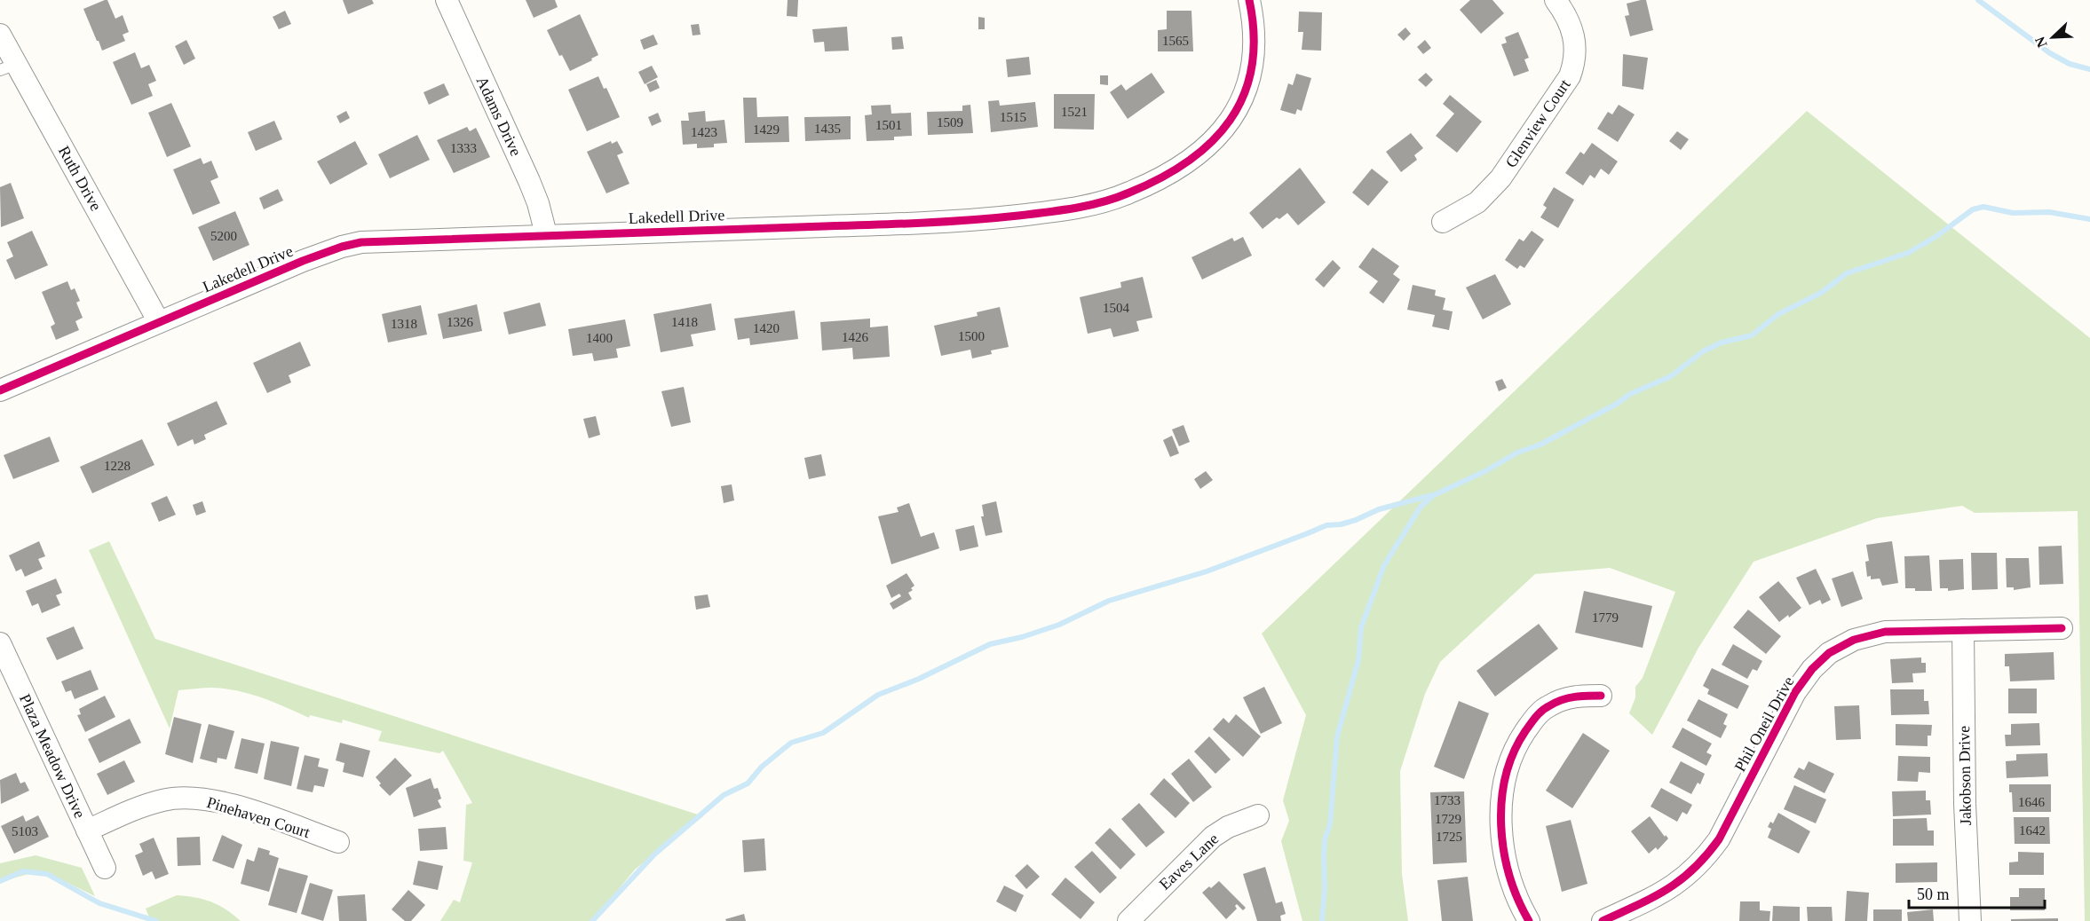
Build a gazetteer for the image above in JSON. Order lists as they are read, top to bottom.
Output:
{
  "streets": {
    "street": [
      "Adams Drive",
      "Glenview Court",
      "Ruth Drive",
      "Lakedell Drive",
      "Phil Oneil Drive",
      "Plaza Meadow Drive",
      "Jakobson Drive",
      "Pinehaven Court",
      "Eaves Lane"
    ]
  },
  "crossings": [
    ["Adams Drive", "Lakedell Drive"],
    ["Ruth Drive", "Lakedell Drive"],
    ["Phil Oneil Drive", "Jakobson Drive"],
    ["Plaza Meadow Drive", "Pinehaven Court"]
  ],
  "house_numbers": [
    "1565",
    "1521",
    "1515",
    "1509",
    "1501",
    "1435",
    "1429",
    "1423",
    "1333",
    "5200",
    "1504",
    "1326",
    "1418",
    "1318",
    "1420",
    "1500",
    "1426",
    "1400",
    "1228",
    "1779",
    "1733",
    "1646",
    "1729",
    "1642",
    "5103",
    "1725"
  ],
  "scale_bar": "50 m",
  "north": "bottom left"
}
